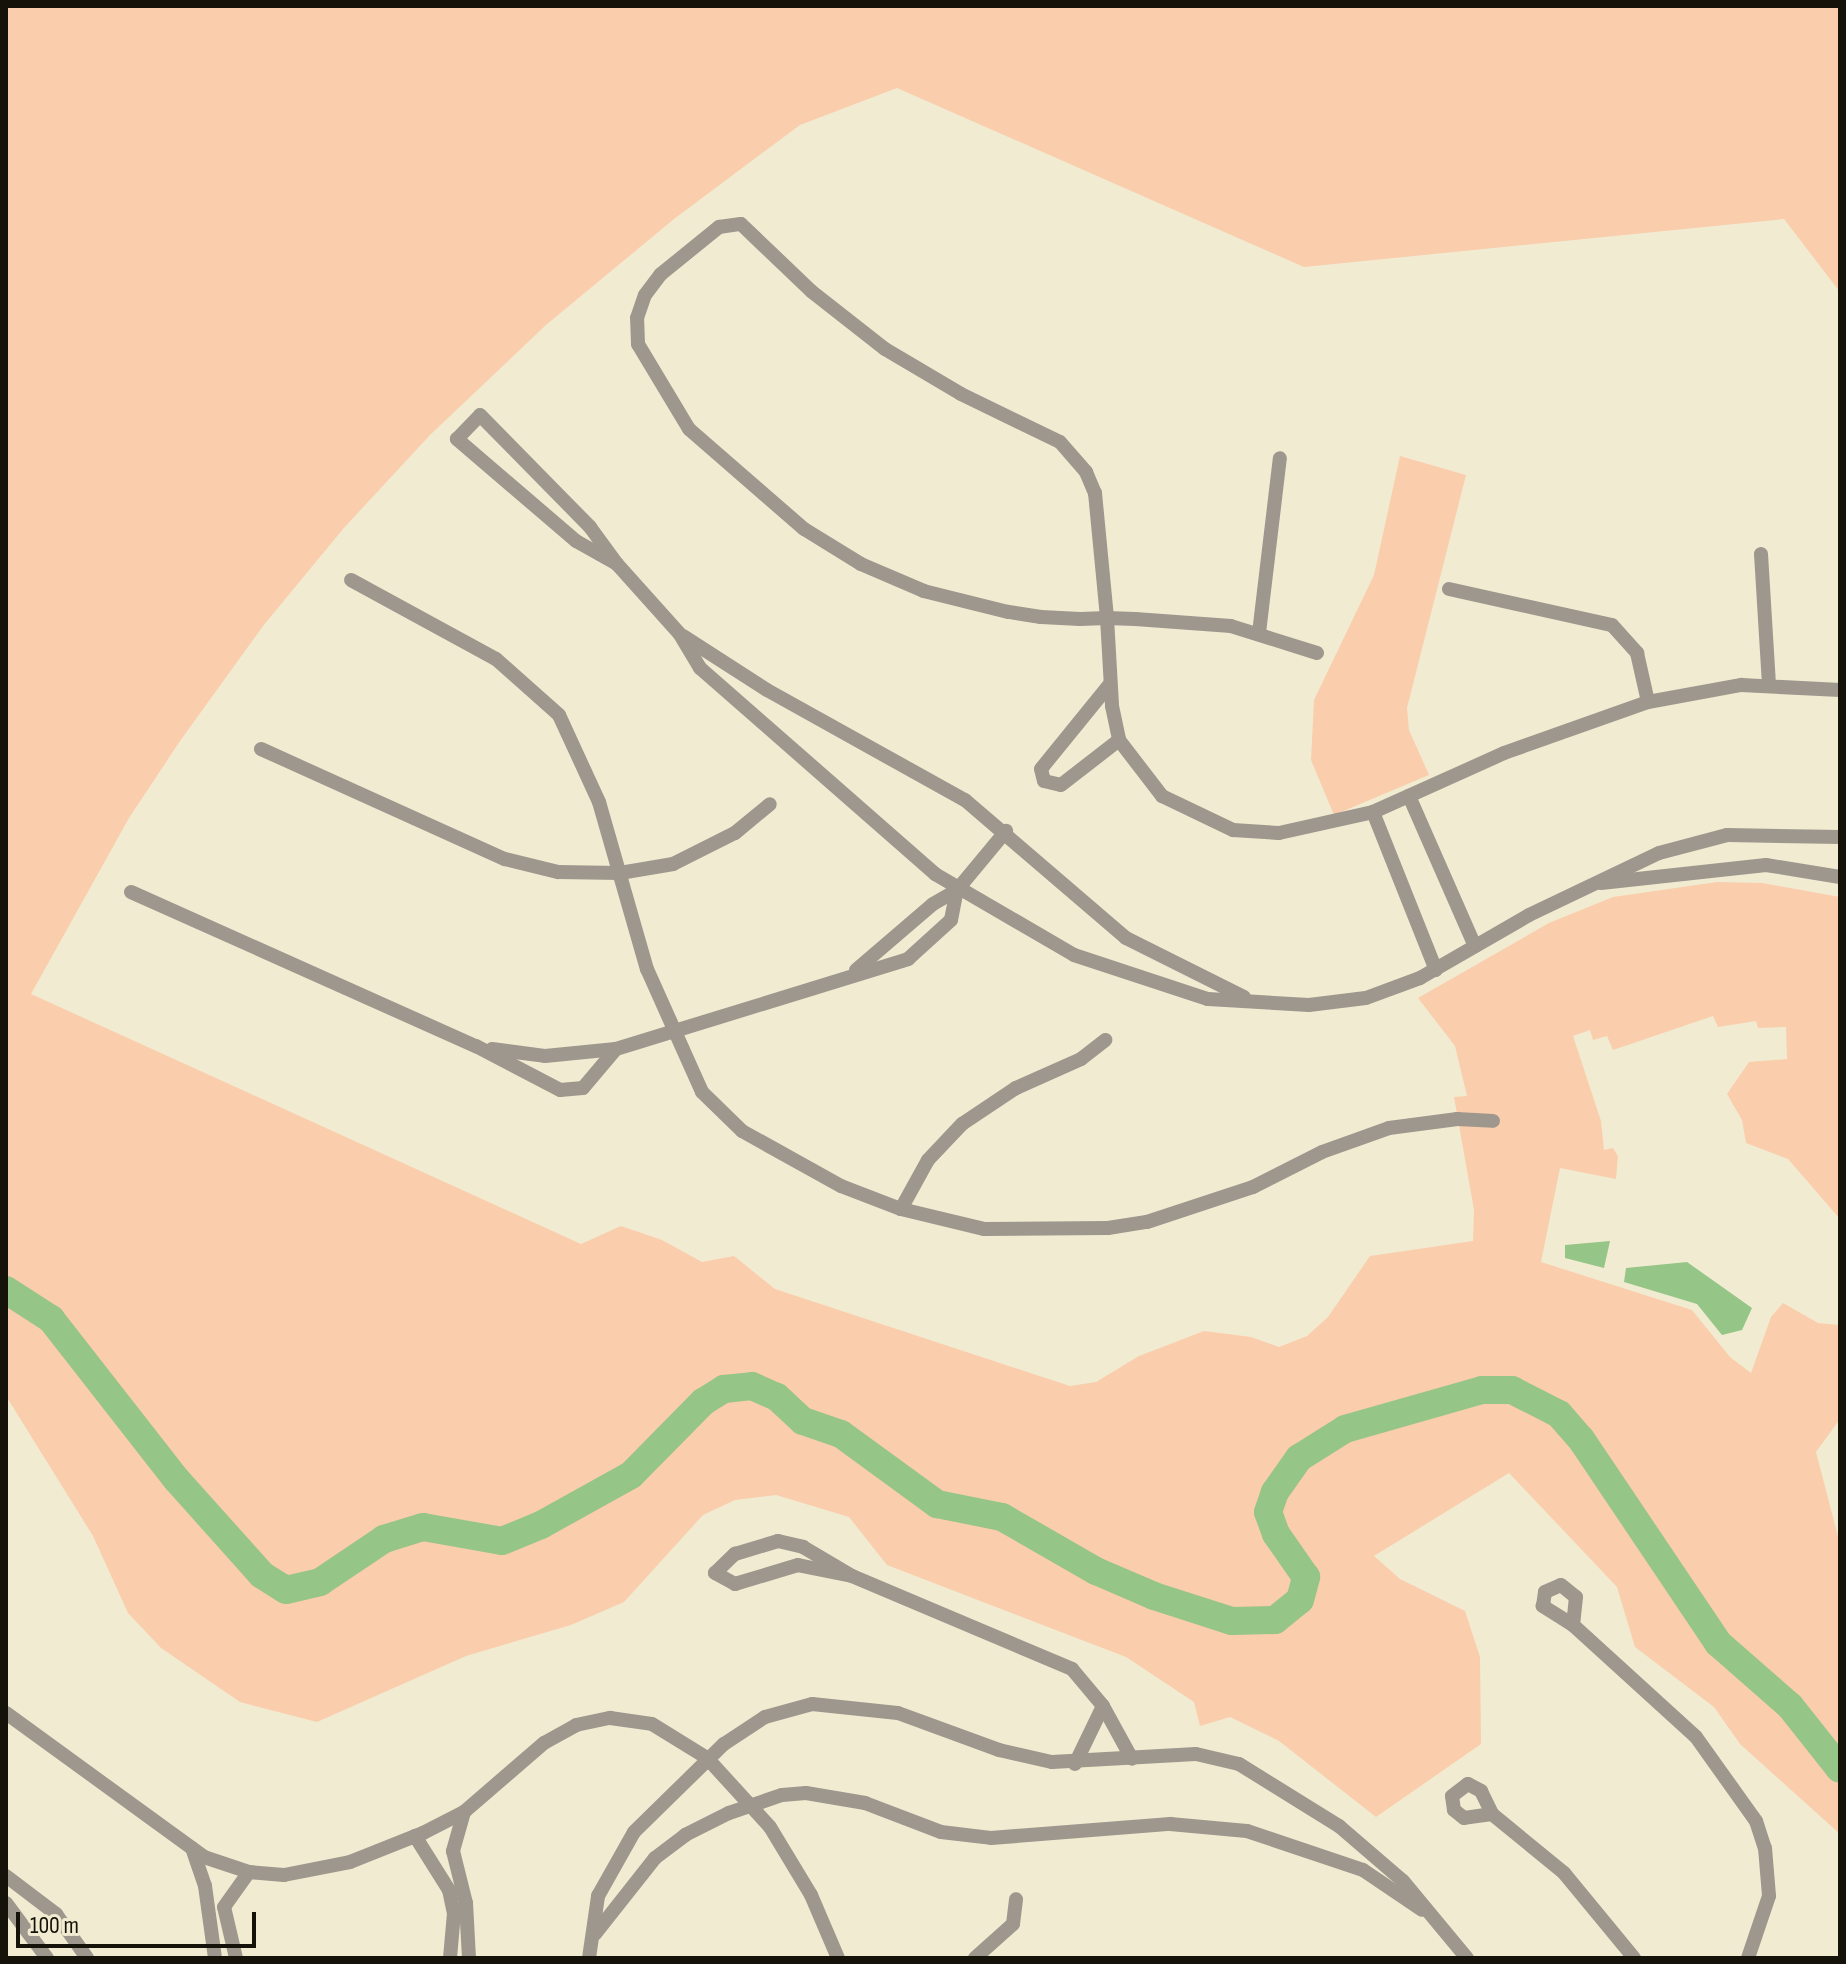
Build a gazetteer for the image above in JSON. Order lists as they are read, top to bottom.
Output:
{
  "scale_bar": "100 m"
}
